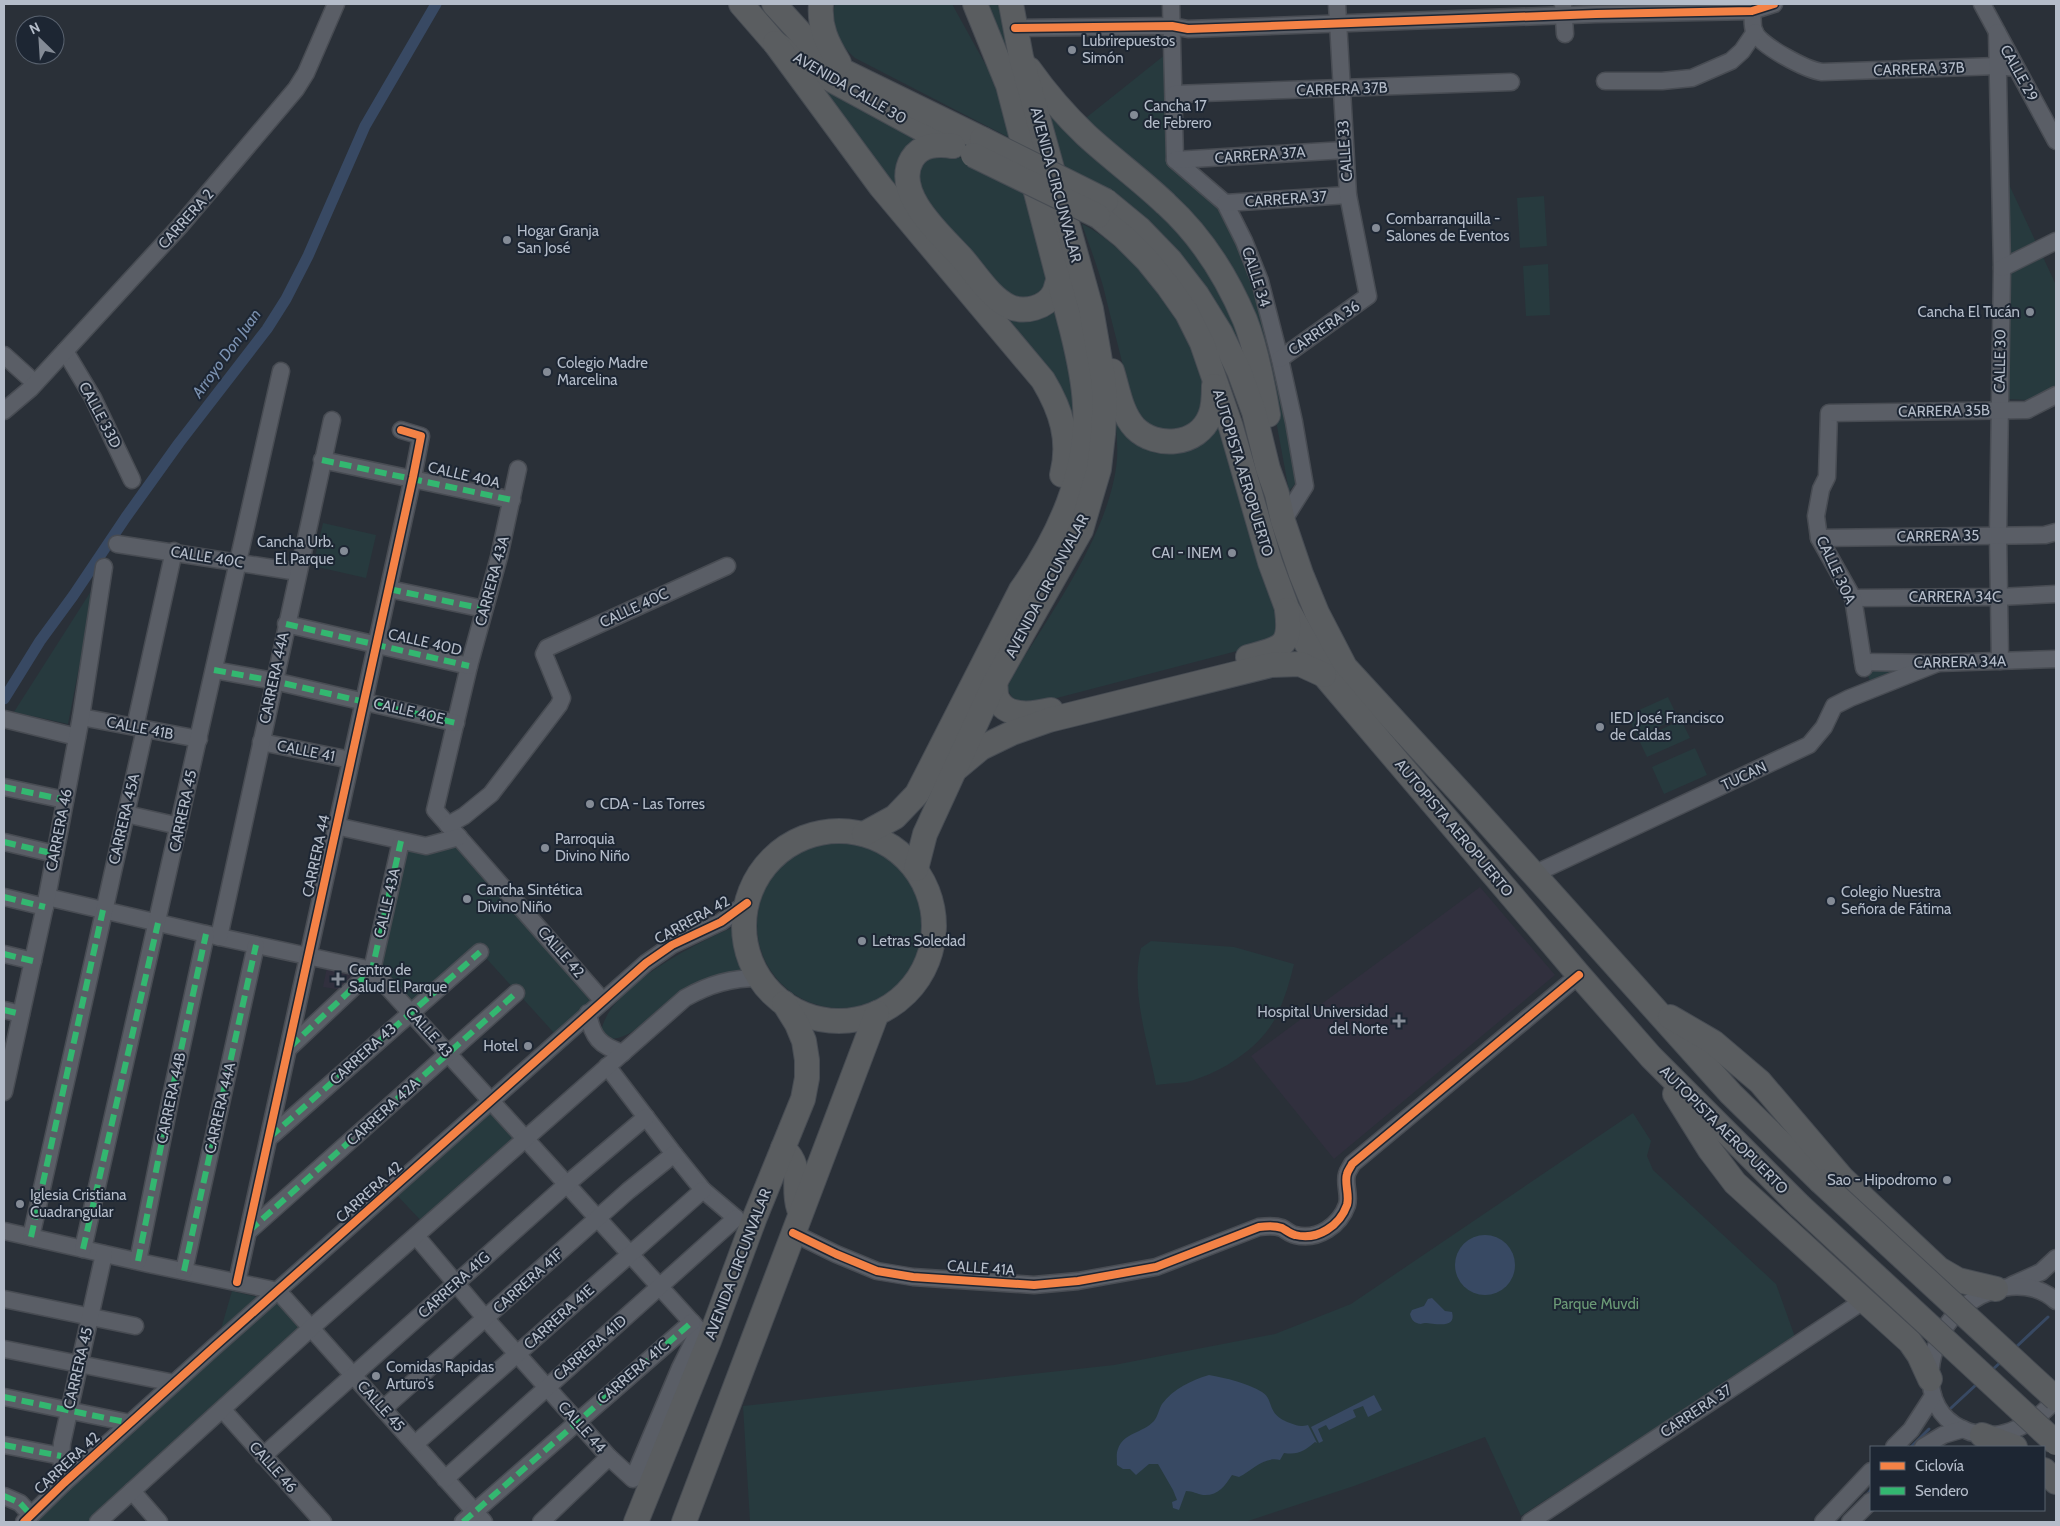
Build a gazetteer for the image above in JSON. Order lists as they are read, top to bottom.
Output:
{
  "streets": {
    "highway": ["AVENIDA CALLE 30", "AVENIDA CIRCUNVALAR", "AUTOPISTA AEROPUERTO"],
    "street": [
      "CARRERA 37B",
      "CALLE 29",
      "CALLE 33",
      "CARRERA 37A",
      "CARRERA 37",
      "CARRERA 2",
      "CALLE 34",
      "CARRERA 36",
      "CALLE 30",
      "CARRERA 35B",
      "CALLE 33D",
      "CALLE 40A",
      "CARRERA 35",
      "CALLE 40C",
      "CALLE 30A",
      "CARRERA 43A",
      "CARRERA 34C",
      "CALLE 40D",
      "CARRERA 34A",
      "CARRERA 44A",
      "CALLE 40E",
      "CALLE 41B",
      "CALLE 41",
      "TUCAN",
      "CARRERA 45",
      "CARRERA 45A",
      "CARRERA 46",
      "CARRERA 44",
      "CALLE 43A",
      "CARRERA 42",
      "CALLE 42",
      "CALLE 43",
      "CARRERA 43",
      "CARRERA 44B",
      "CARRERA 42A",
      "CALLE 41A",
      "CARRERA 41F",
      "CARRERA 41G",
      "CARRERA 41E",
      "CARRERA 41D",
      "CARRERA 41C",
      "CALLE 45",
      "CALLE 44",
      "CALLE 46"
    ]
  },
  "crossings": [
    ["CARRERA 37B", "CALLE 29"],
    ["CARRERA 37B", "CALLE 33"],
    ["CARRERA 37B", "CALLE 30"],
    ["CALLE 29", "CALLE 30"],
    ["AVENIDA CALLE 30", "AUTOPISTA AEROPUERTO"],
    ["CALLE 33", "CARRERA 37A"],
    ["CALLE 33", "CARRERA 37"],
    ["CALLE 33", "CARRERA 36"],
    ["CARRERA 37A", "CALLE 34"],
    ["AVENIDA CIRCUNVALAR", "CALLE 43"],
    ["AVENIDA CIRCUNVALAR", "CARRERA 41D"],
    ["AVENIDA CIRCUNVALAR", "CARRERA 41C"],
    ["AVENIDA CIRCUNVALAR", "CALLE 44"],
    ["CARRERA 37", "CALLE 34"],
    ["CARRERA 2", "CALLE 33D"],
    ["CALLE 34", "CARRERA 36"],
    ["CALLE 34", "AUTOPISTA AEROPUERTO"],
    ["CALLE 30", "CARRERA 35B"],
    ["CALLE 30", "CARRERA 35"],
    ["CALLE 30", "CARRERA 34C"],
    ["CALLE 30", "CARRERA 34A"],
    ["CARRERA 35B", "CALLE 30A"],
    ["AUTOPISTA AEROPUERTO", "TUCAN"],
    ["AUTOPISTA AEROPUERTO", "CALLE 41A"],
    ["CALLE 40A", "CARRERA 43A"],
    ["CALLE 40A", "CARRERA 44A"],
    ["CALLE 40A", "CARRERA 44"],
    ["CARRERA 35", "CALLE 30A"],
    ["CALLE 40C", "CARRERA 44A"],
    ["CALLE 40C", "CARRERA 45"],
    ["CALLE 40C", "CARRERA 45A"],
    ["CALLE 40C", "CALLE 42"],
    ["CALLE 30A", "CARRERA 34C"],
    ["CALLE 30A", "CARRERA 34A"],
    ["CARRERA 43A", "CALLE 40D"],
    ["CARRERA 43A", "CALLE 40E"],
    ["CARRERA 43A", "CALLE 42"],
    ["CALLE 40D", "CARRERA 44A"],
    ["CALLE 40D", "CARRERA 44"],
    ["CARRERA 34A", "TUCAN"],
    ["CARRERA 44A", "CALLE 40E"],
    ["CARRERA 44A", "CALLE 41"],
    ["CARRERA 44A", "CARRERA 44B"],
    ["CALLE 40E", "CARRERA 45"],
    ["CALLE 40E", "CARRERA 44"],
    ["CALLE 41B", "CARRERA 45"],
    ["CALLE 41B", "CARRERA 45A"],
    ["CALLE 41B", "CARRERA 46"],
    ["CALLE 41", "CARRERA 44"],
    ["CARRERA 45", "CARRERA 42"],
    ["CARRERA 44", "CARRERA 43"],
    ["CARRERA 44", "CARRERA 42A"],
    ["CALLE 43A", "CALLE 43"],
    ["CARRERA 42", "CALLE 42"],
    ["CARRERA 42", "CALLE 43"],
    ["CARRERA 42", "CALLE 45"],
    ["CALLE 43", "CARRERA 43"],
    ["CALLE 43", "CARRERA 42A"],
    ["CALLE 43", "CARRERA 41F"],
    ["CALLE 43", "CARRERA 41G"],
    ["CALLE 43", "CARRERA 41E"],
    ["CALLE 43", "CARRERA 41D"],
    ["CALLE 43", "CARRERA 41C"],
    ["CALLE 43", "CALLE 44"],
    ["CARRERA 41F", "CALLE 45"],
    ["CARRERA 41F", "CALLE 44"],
    ["CARRERA 41G", "CALLE 45"],
    ["CARRERA 41G", "CALLE 44"],
    ["CARRERA 41G", "CALLE 46"],
    ["CARRERA 41E", "CALLE 45"],
    ["CARRERA 41E", "CALLE 44"],
    ["CARRERA 41D", "CALLE 45"],
    ["CARRERA 41D", "CALLE 44"],
    ["CARRERA 41C", "CALLE 45"],
    ["CARRERA 41C", "CALLE 44"]
  ],
  "water": ["Arroyo Don Juan"],
  "parks": ["Parque Muvdi"],
  "places": {
    "other": [
      "Lubrirepuestos Simón",
      "Cancha 17 de Febrero",
      "Combarranquilla - Salones de Eventos",
      "Hogar Granja San José",
      "Cancha El Tucán",
      "Colegio Madre Marcelina",
      "Cancha Urb. El Parque",
      "CAI - INEM",
      "IED José Francisco de Caldas",
      "CDA - Las Torres",
      "Parroquia Divino Niño",
      "Cancha Sintética Divino Niño",
      "Colegio Nuestra Señora de Fátima",
      "Letras Soledad",
      "Hotel",
      "Sao - Hipodromo",
      "Iglesia Cristiana Cuadrangular",
      "Comidas Rapidas Arturo's"
    ],
    "health": ["Centro de Salud El Parque", "Hospital Universidad del Norte"]
  },
  "legend": ["Ciclovía", "Sendero"],
  "north": "top left"
}
